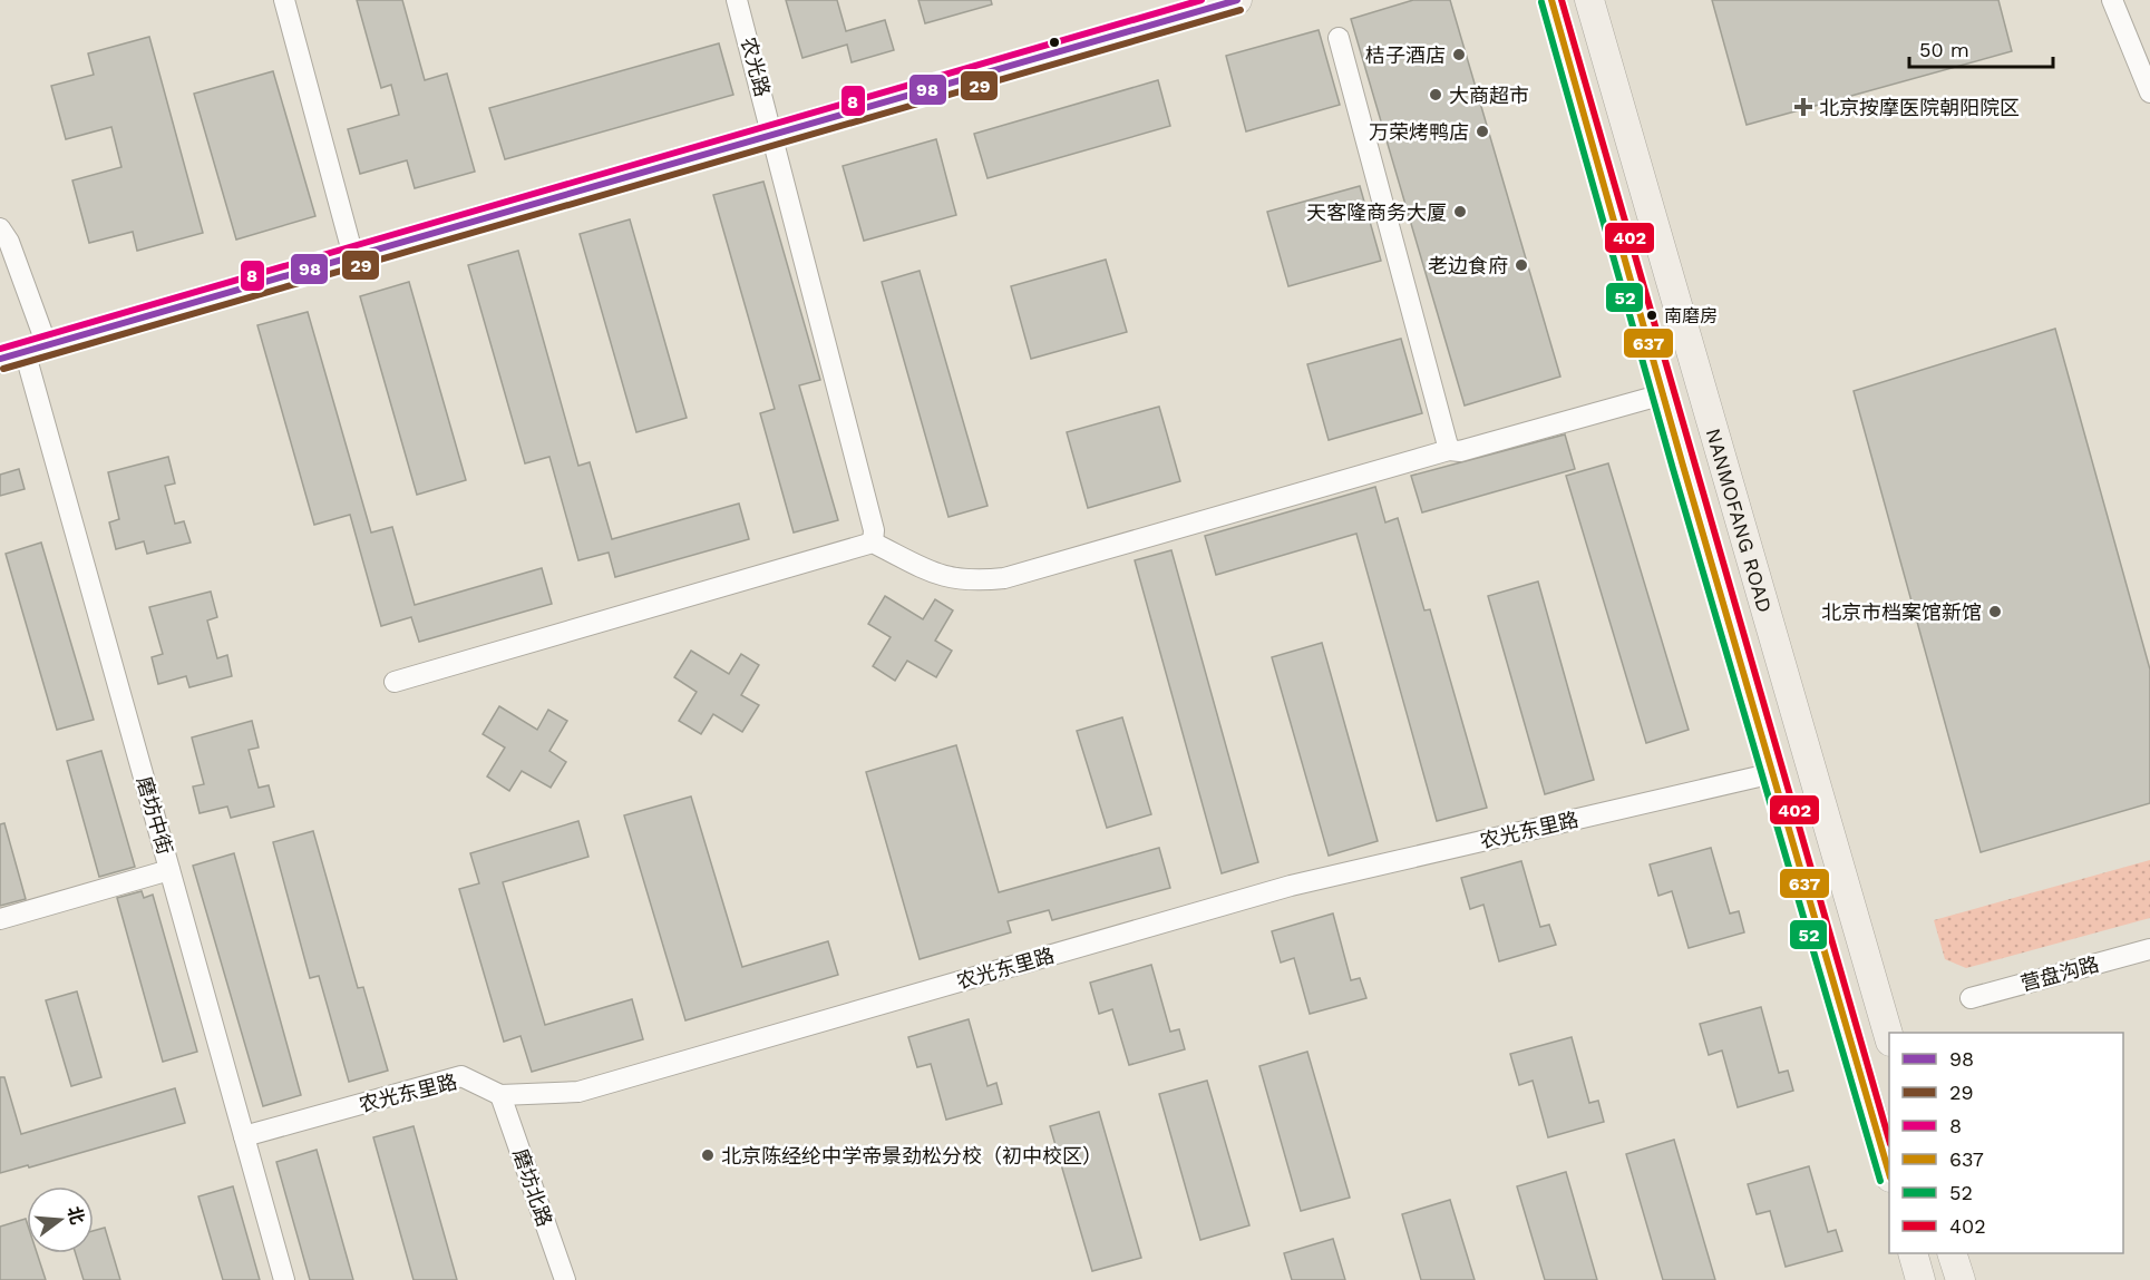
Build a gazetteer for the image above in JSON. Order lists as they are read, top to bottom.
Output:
{
  "streets": {
    "main road": ["NANMOFANG ROAD"],
    "street": [
      "农光路",
      "磨坊中街",
      "农光东里路",
      "营盘沟路",
      "磨坊北路"
    ]
  },
  "crossings": [
    ["NANMOFANG ROAD", "农光东里路"],
    ["磨坊中街", "农光东里路"],
    ["农光东里路", "磨坊北路"]
  ],
  "places": {
    "other": [
      "桔子酒店",
      "大商超市",
      "万荣烤鸭店",
      "天客隆商务大厦",
      "老边食府",
      "南磨房",
      "北京市档案馆新馆",
      "北京陈经纶中学帝景劲松分校（初中校区）"
    ],
    "health": ["北京按摩医院朝阳院区"]
  },
  "lines": [
    "transit line 98",
    "transit line 8",
    "transit line 637",
    "transit line 402",
    "transit line 52",
    "transit line 29"
  ],
  "legend": [
    "98",
    "29",
    "8",
    "637",
    "52",
    "402"
  ],
  "scale_bar": "50 m",
  "north": "right"
}
